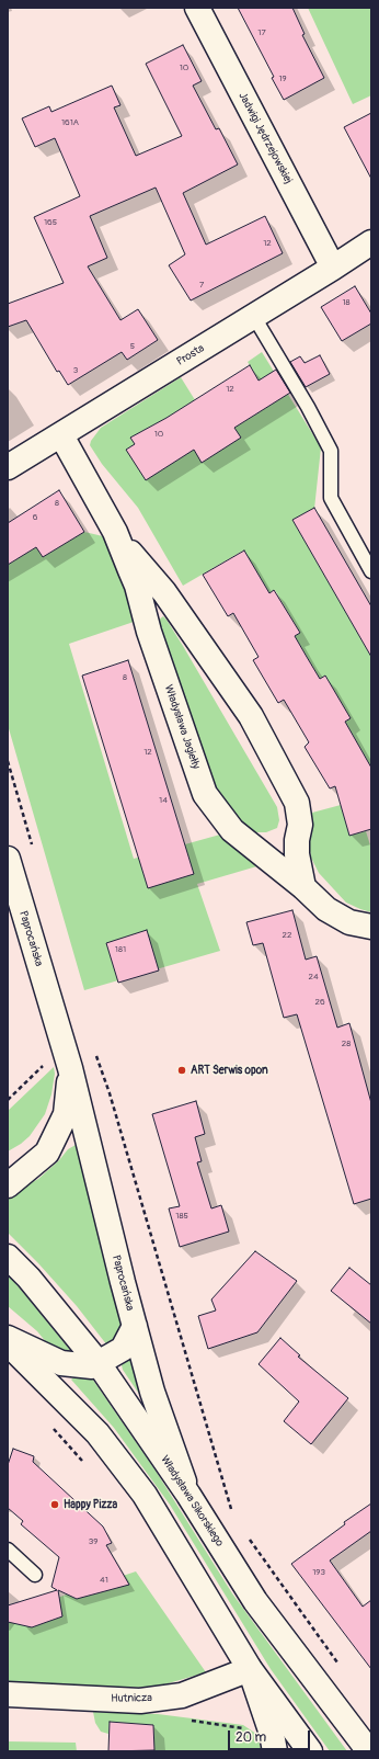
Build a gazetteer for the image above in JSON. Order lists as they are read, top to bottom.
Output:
{
  "streets": {
    "street": [
      "Jadwigi Jędrzejowskiej",
      "Prosta",
      "Władysława Jagiełły",
      "Paprocańska",
      "Władysława Sikorskiego",
      "Hutnicza"
    ]
  },
  "crossings": [
    ["Jadwigi Jędrzejowskiej", "Prosta"],
    ["Prosta", "Władysława Jagiełły"],
    ["Paprocańska", "Władysława Sikorskiego"]
  ],
  "places": ["ART Serwis opon", "Happy Pizza"],
  "house_numbers": [
    "17",
    "10",
    "19",
    "161A",
    "165",
    "12",
    "7",
    "18",
    "5",
    "3",
    "12",
    "10",
    "8",
    "6",
    "8",
    "12",
    "14",
    "22",
    "181",
    "24",
    "26",
    "28",
    "185",
    "39",
    "193",
    "41"
  ],
  "scale_bar": "20 m"
}
